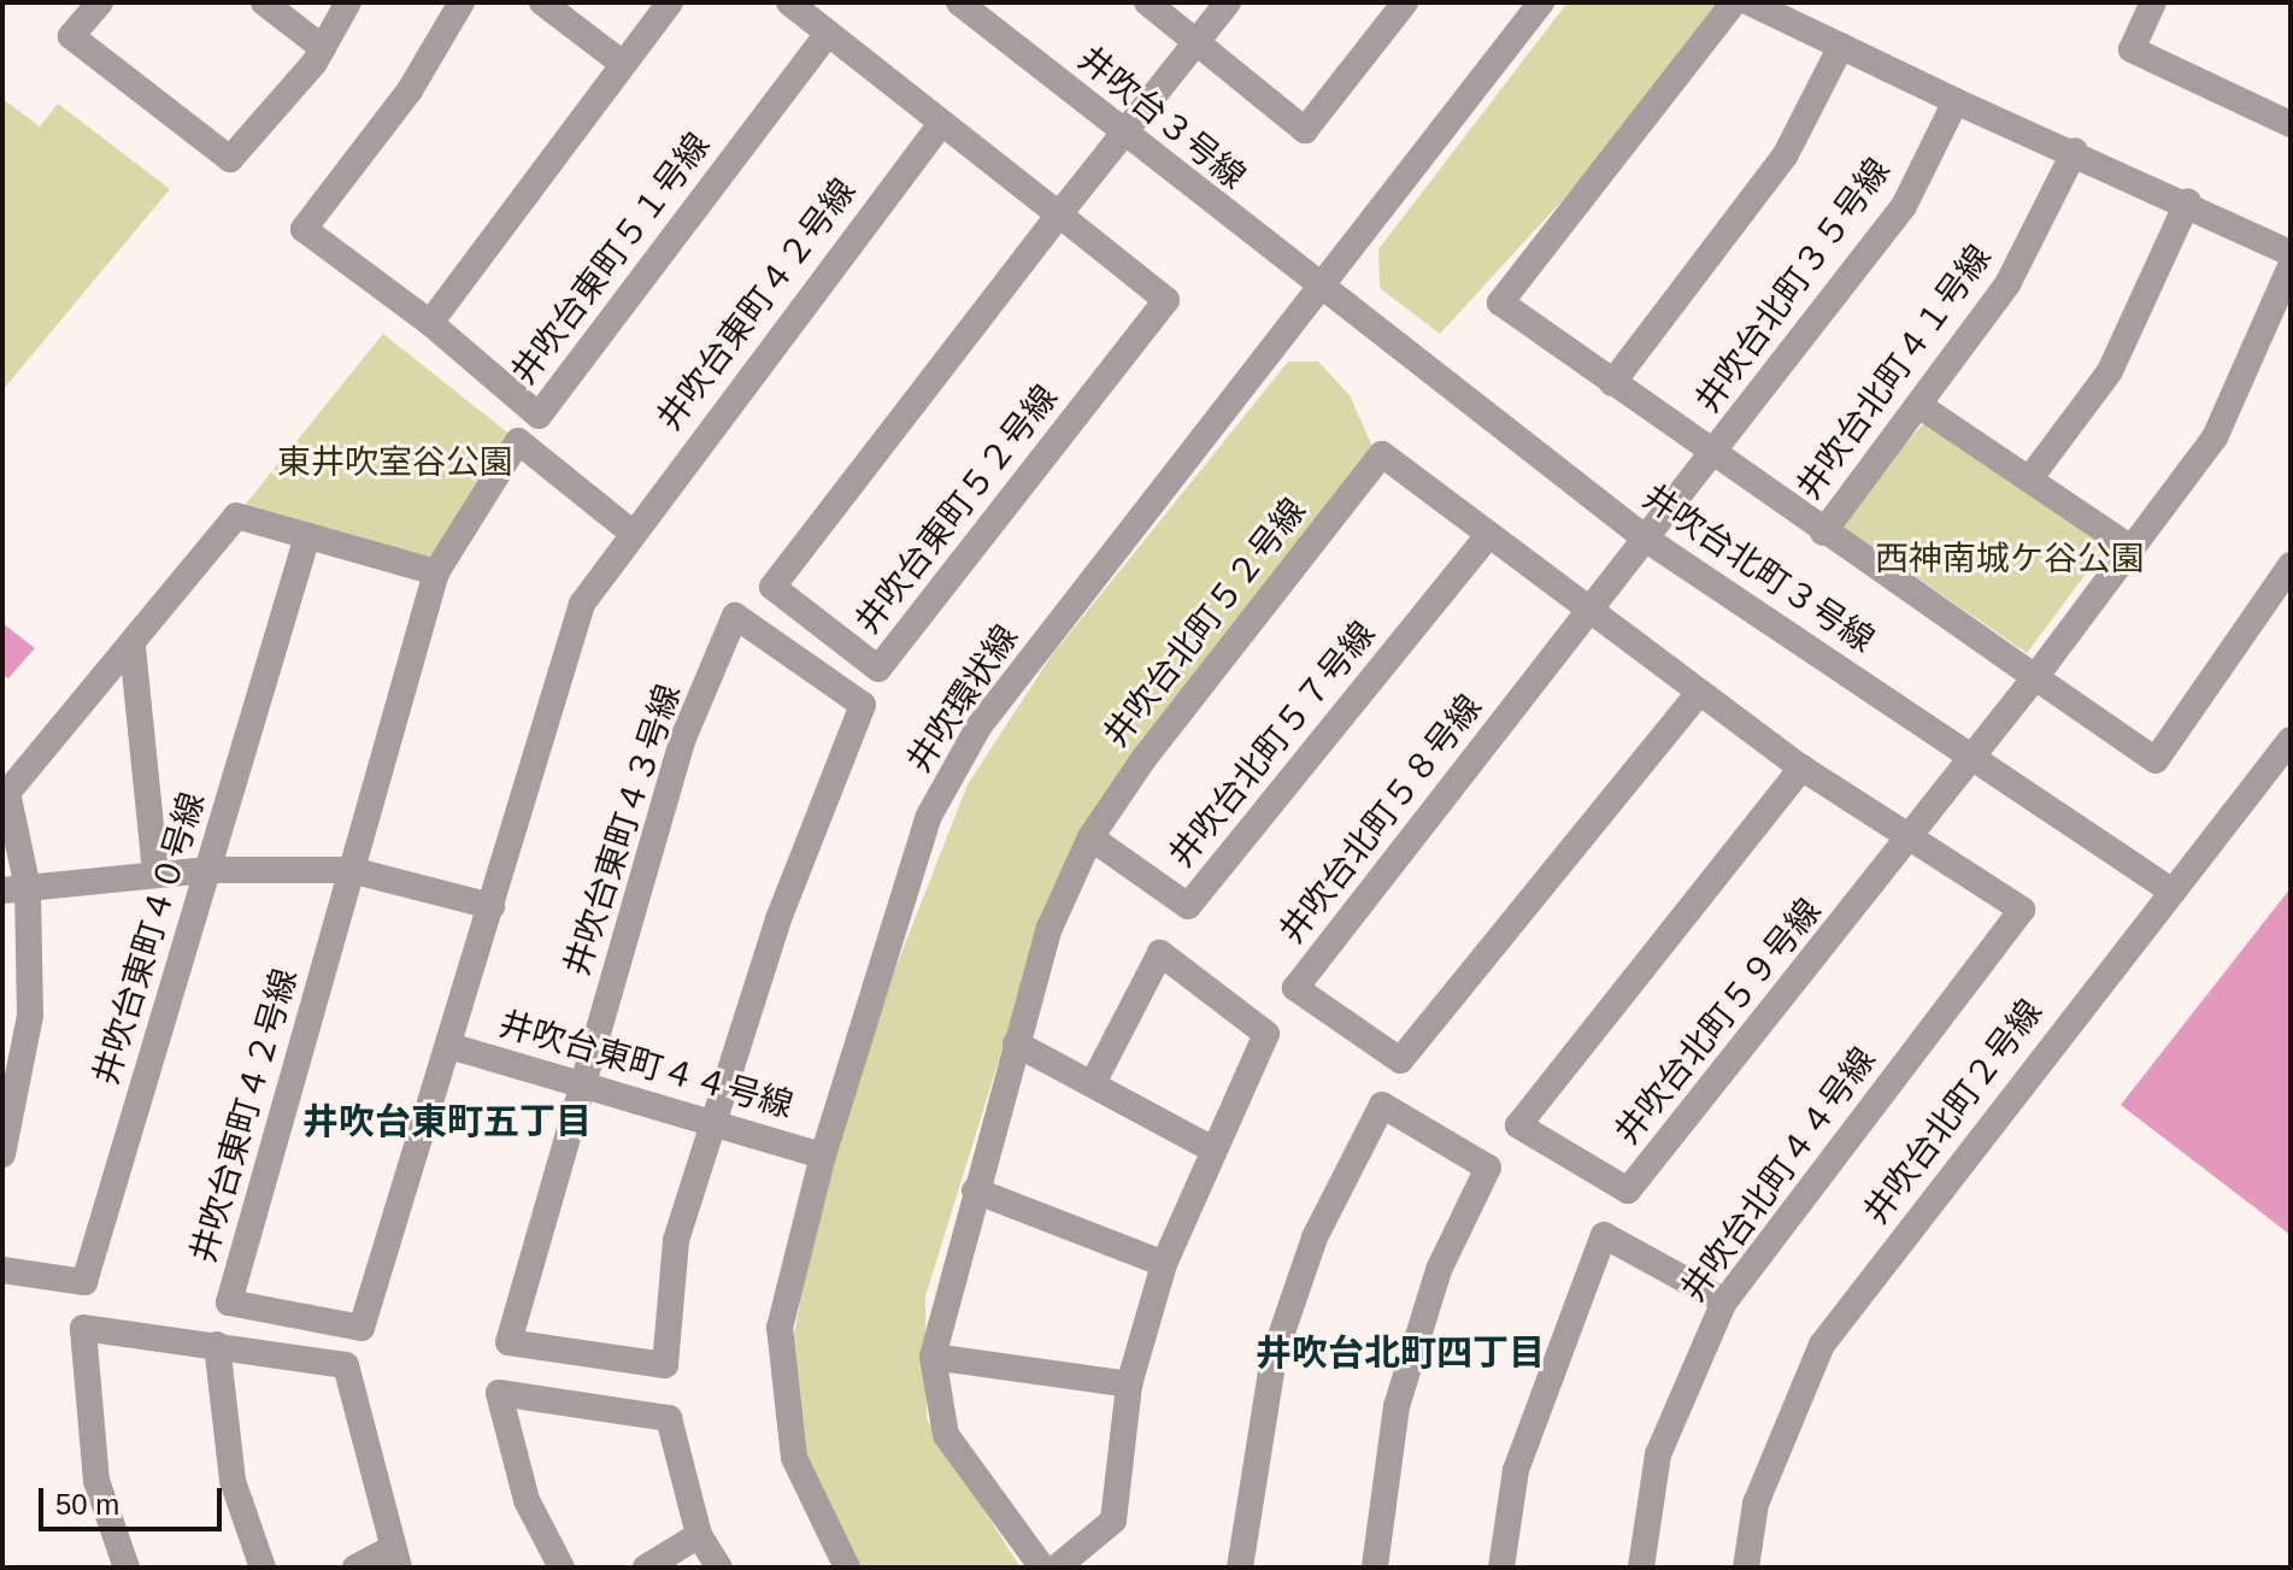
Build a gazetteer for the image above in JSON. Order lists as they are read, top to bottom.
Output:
{
  "streets": {
    "street": [
      "井吹台３号線",
      "井吹台東町５１号線",
      "井吹台北町３５号線",
      "井吹台東町４２号線",
      "井吹台北町４１号線",
      "井吹台東町５２号線",
      "井吹台北町３号線",
      "井吹台北町５２号線",
      "井吹環状線",
      "井吹台北町５７号線",
      "井吹台北町５８号線",
      "井吹台東町４３号線",
      "井吹台東町４０号線",
      "井吹台北町５９号線",
      "井吹台東町４４号線",
      "井吹台北町２号線",
      "井吹台北町４４号線"
    ]
  },
  "crossings": [
    ["井吹台３号線", "井吹台東町５２号線"],
    ["井吹台３号線", "井吹台北町３号線"],
    ["井吹台３号線", "井吹環状線"],
    ["井吹台北町３５号線", "井吹台北町３号線"],
    ["井吹台北町３５号線", "井吹台北町５８号線"],
    ["井吹台東町４２号線", "井吹台東町４４号線"],
    ["井吹台北町３号線", "井吹環状線"],
    ["井吹台北町３号線", "井吹台北町５８号線"],
    ["井吹台北町３号線", "井吹台北町５９号線"],
    ["井吹台北町３号線", "井吹台北町２号線"],
    ["井吹台北町５２号線", "井吹台北町５７号線"],
    ["井吹台北町５２号線", "井吹台北町５８号線"],
    ["井吹台北町５２号線", "井吹台北町５９号線"],
    ["井吹台北町５２号線", "井吹台北町４４号線"],
    ["井吹環状線", "井吹台東町４４号線"],
    ["井吹台東町４３号線", "井吹台東町４４号線"]
  ],
  "districts": ["井吹台東町五丁目", "井吹台北町四丁目"],
  "parks": ["東井吹室谷公園", "西神南城ケ谷公園"],
  "scale_bar": "50 m"
}
